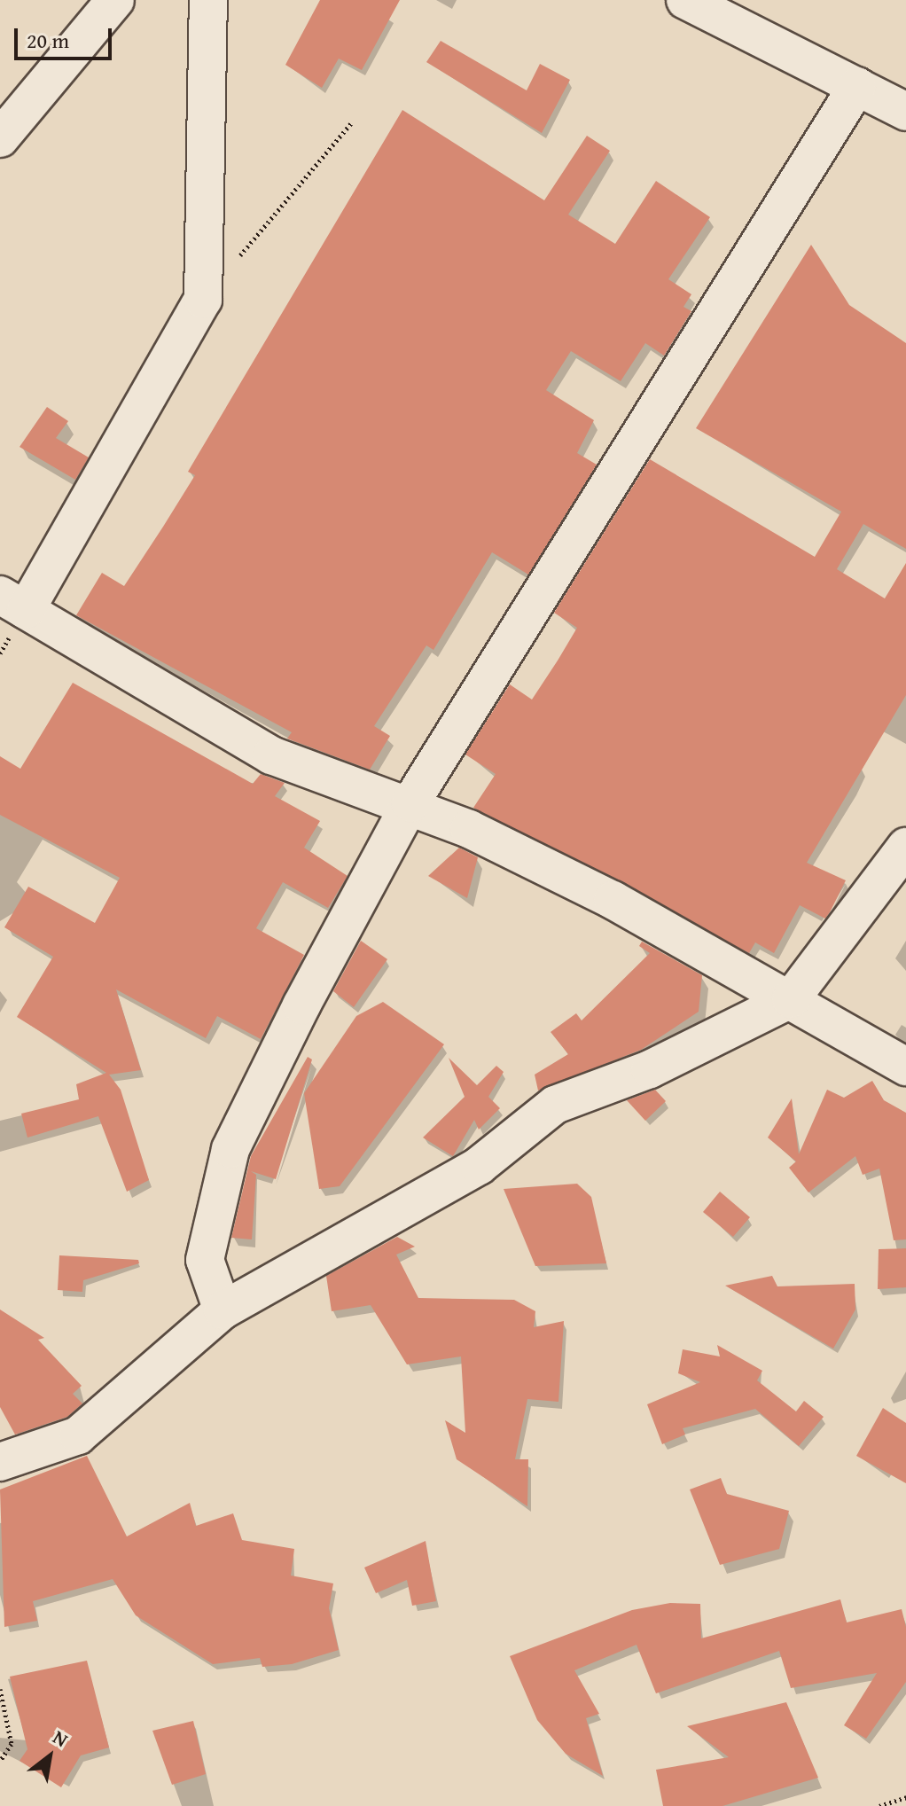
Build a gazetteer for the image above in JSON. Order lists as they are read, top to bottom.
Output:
{
  "scale_bar": "20 m",
  "north": "top right"
}
